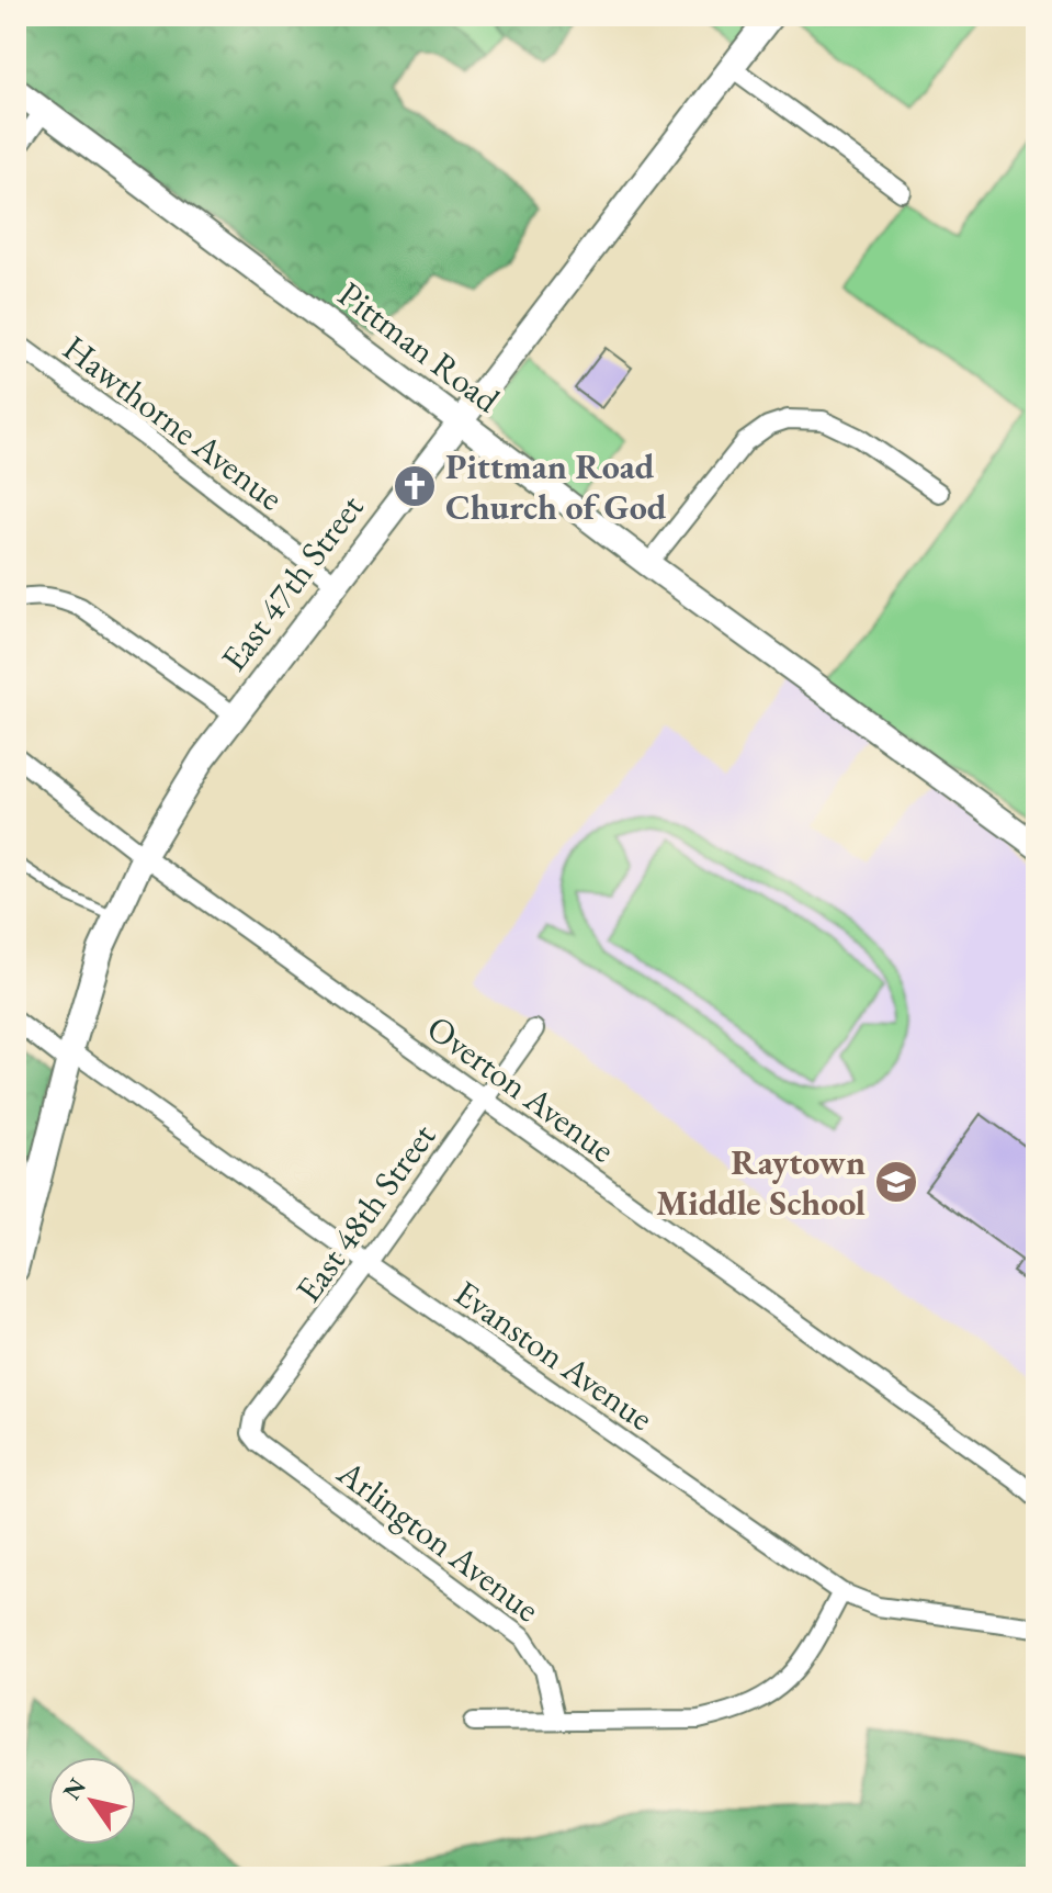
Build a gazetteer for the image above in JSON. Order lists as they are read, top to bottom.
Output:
{
  "streets": {
    "main road": ["Pittman Road", "East 47th Street"],
    "street": [
      "Hawthorne Avenue",
      "Overton Avenue",
      "East 48th Street",
      "Evanston Avenue",
      "Arlington Avenue"
    ]
  },
  "crossings": [
    ["Pittman Road", "East 47th Street"],
    ["Hawthorne Avenue", "East 47th Street"],
    ["East 47th Street", "Overton Avenue"],
    ["East 47th Street", "Evanston Avenue"],
    ["Overton Avenue", "East 48th Street"],
    ["East 48th Street", "Evanston Avenue"],
    ["East 48th Street", "Arlington Avenue"]
  ],
  "places": {
    "church": ["Pittman Road Church of God"],
    "school or university": ["Raytown Middle School"]
  },
  "north": "top left"
}
